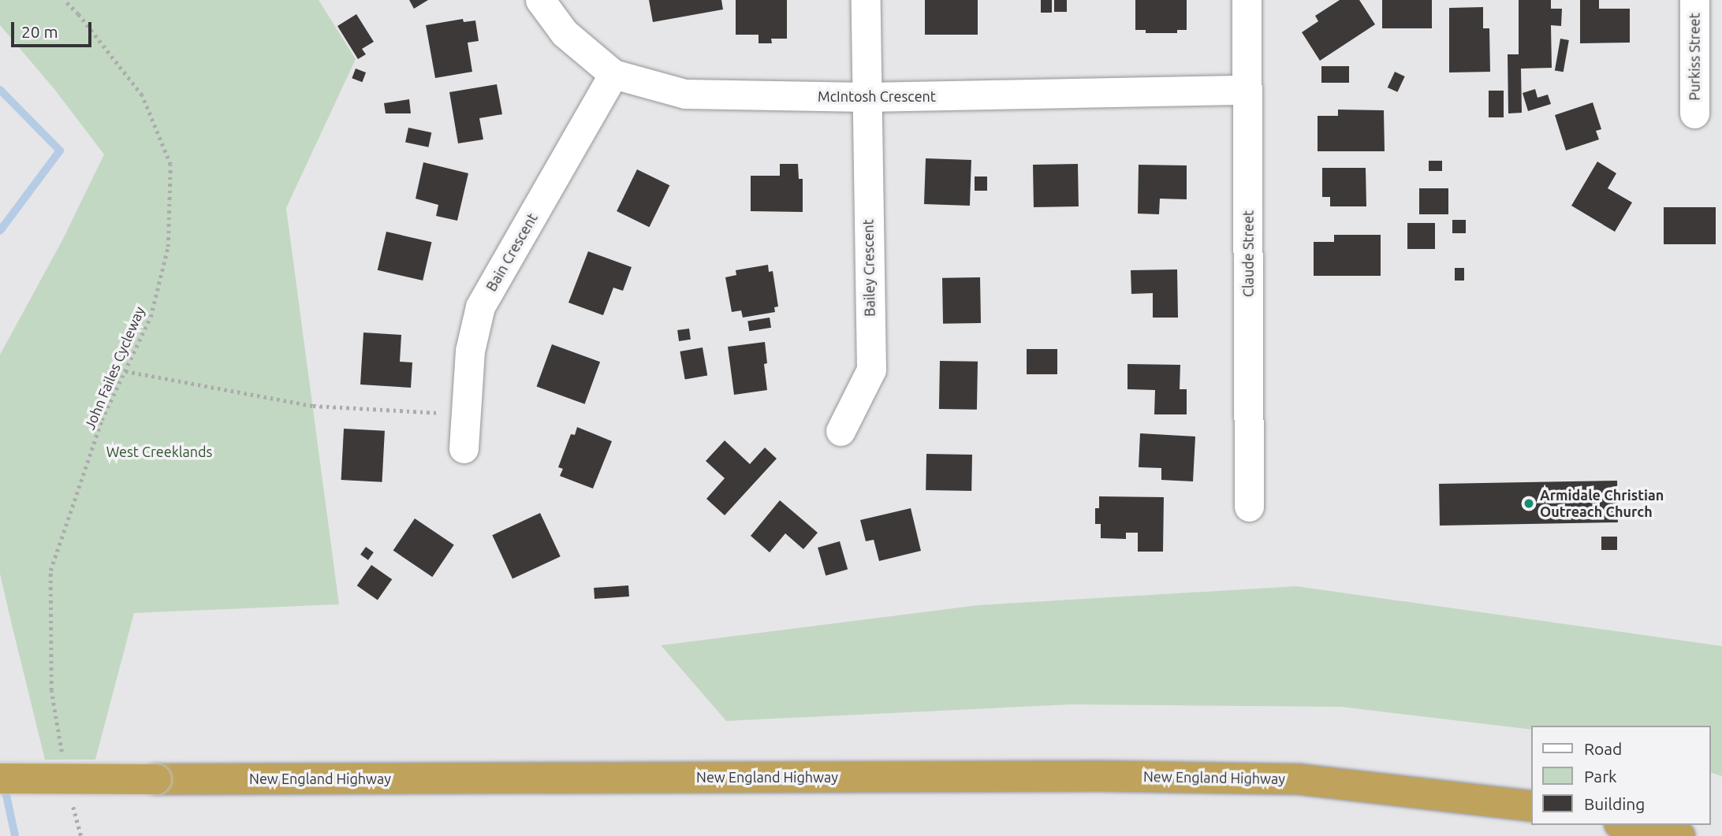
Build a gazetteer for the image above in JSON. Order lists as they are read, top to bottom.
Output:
{
  "streets": {
    "highway": ["New England Highway"],
    "street": [
      "Purkiss Street",
      "McIntosh Crescent",
      "Bain Crescent",
      "Claude Street",
      "Bailey Crescent"
    ],
    "path": ["John Failes Cycleway"]
  },
  "crossings": [
    ["McIntosh Crescent", "Bain Crescent"],
    ["McIntosh Crescent", "Claude Street"],
    ["McIntosh Crescent", "Bailey Crescent"]
  ],
  "parks": ["West Creeklands"],
  "places": ["Armidale Christian Outreach Church"],
  "legend": ["Road", "Park", "Building"],
  "scale_bar": "20 m"
}
